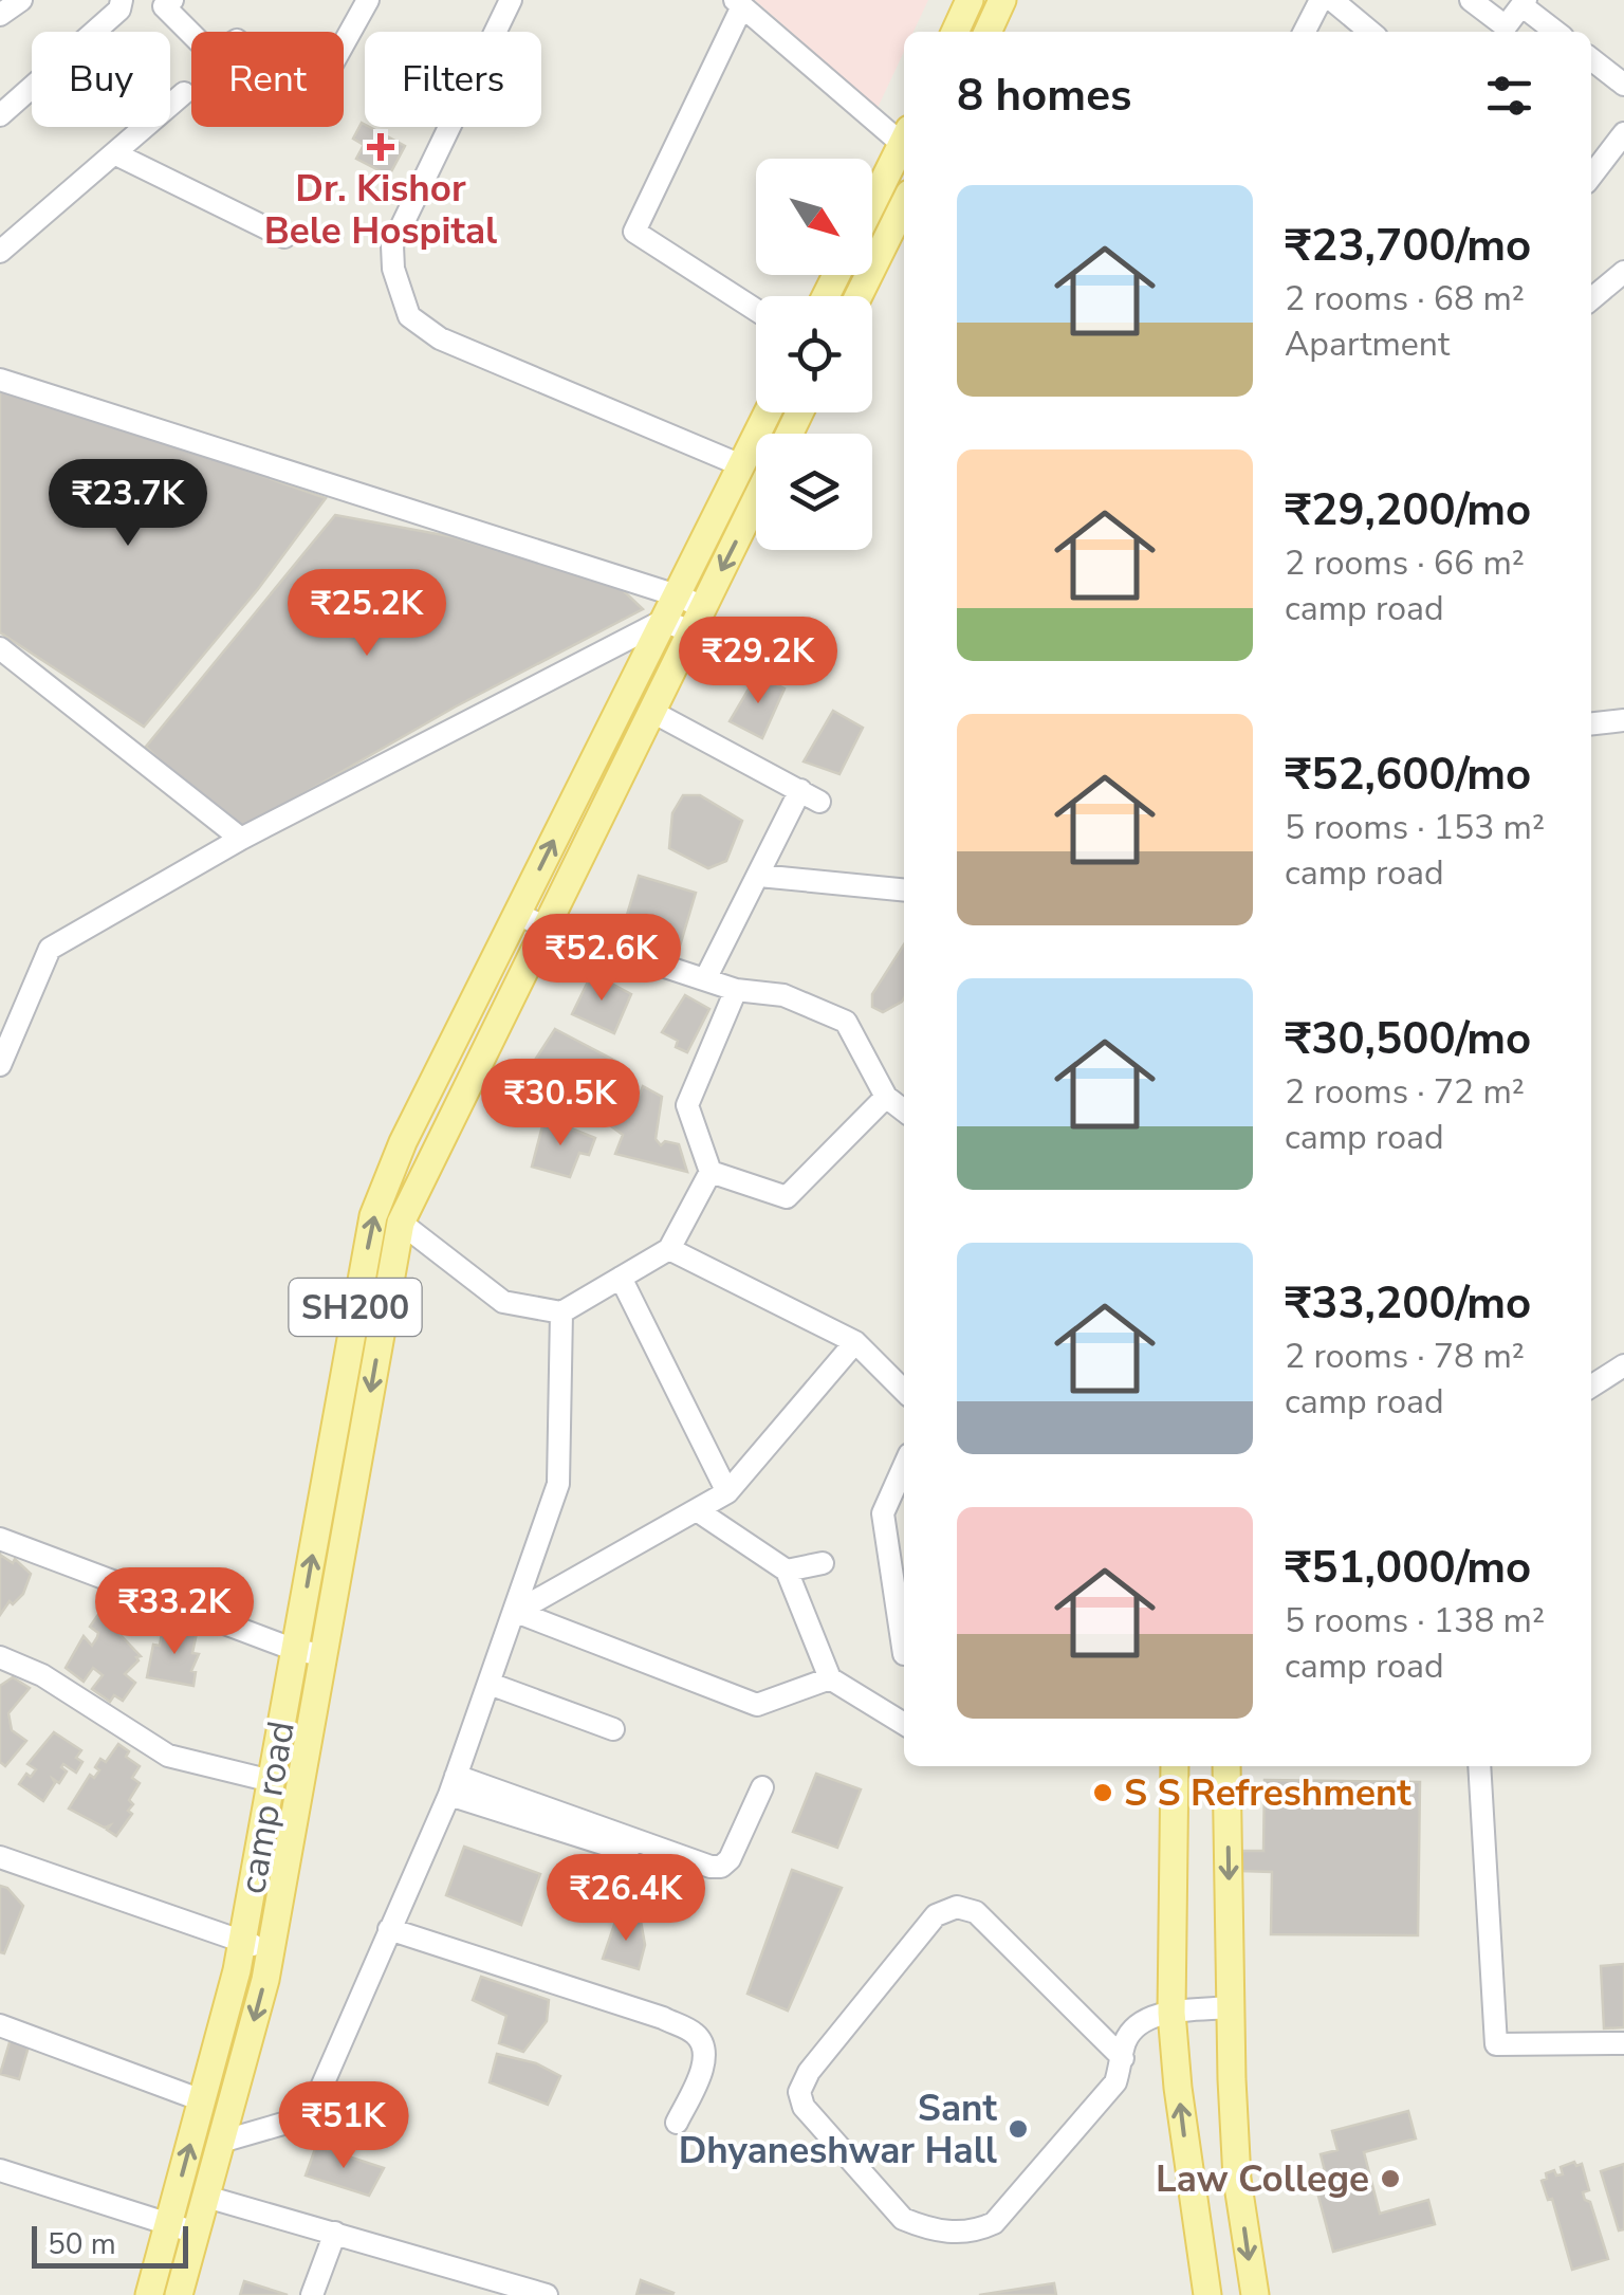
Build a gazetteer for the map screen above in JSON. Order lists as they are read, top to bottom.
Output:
{
  "streets": {
    "main road": ["SH200", "camp road"]
  },
  "places": {
    "health": ["Dr. Kishor Bele Hospital"],
    "other": ["S S Refreshment", "Sant Dhyaneshwar Hall", "Law College"]
  },
  "scale_bar": "50 m",
  "north": "bottom right",
  "page": {
    "chip": ["Buy", "Rent", "Filters"],
    "heading": "8 homes",
    "list": [
      {
        "name": "₹23,700/mo",
        "note": "2 rooms · 68 m² · Apartment"
      },
      {
        "name": "₹29,200/mo",
        "note": "2 rooms · 66 m² · camp road"
      },
      {
        "name": "₹52,600/mo",
        "note": "5 rooms · 153 m² · camp road"
      },
      {
        "name": "₹30,500/mo",
        "note": "2 rooms · 72 m² · camp road"
      },
      {
        "name": "₹33,200/mo",
        "note": "2 rooms · 78 m² · camp road"
      },
      {
        "name": "₹51,000/mo",
        "note": "5 rooms · 138 m² · camp road"
      }
    ],
    "price": [
      "₹23.7K",
      "₹25.2K",
      "₹29.2K",
      "₹52.6K",
      "₹30.5K",
      "₹33.2K",
      "₹26.4K",
      "₹51K"
    ],
    "scale": "50 m"
  }
}
